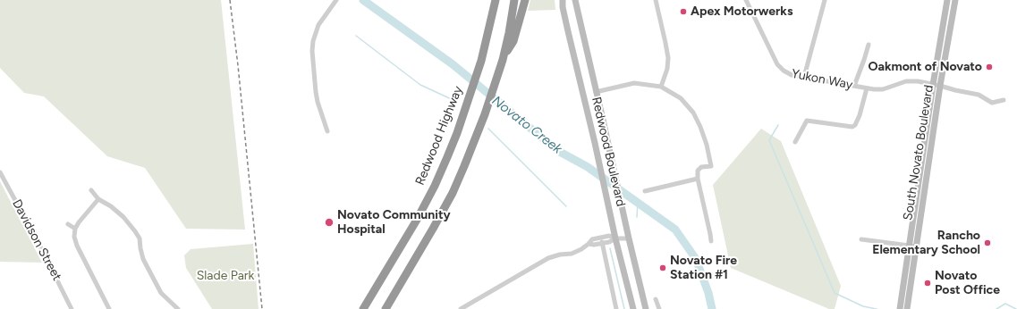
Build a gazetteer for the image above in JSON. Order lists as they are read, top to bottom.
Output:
{
  "streets": {
    "highway": ["Redwood Highway"],
    "main road": ["Redwood Boulevard", "South Novato Boulevard"],
    "street": ["Yukon Way", "Davidson Street"]
  },
  "crossings": [
    ["Yukon Way", "South Novato Boulevard"]
  ],
  "water": ["Novato Creek"],
  "parks": ["Slade Park"],
  "places": [
    "Apex Motorwerks",
    "Oakmont of Novato",
    "Novato Community Hospital",
    "Rancho Elementary School",
    "Novato Fire Station #1",
    "Novato Post Office"
  ]
}
